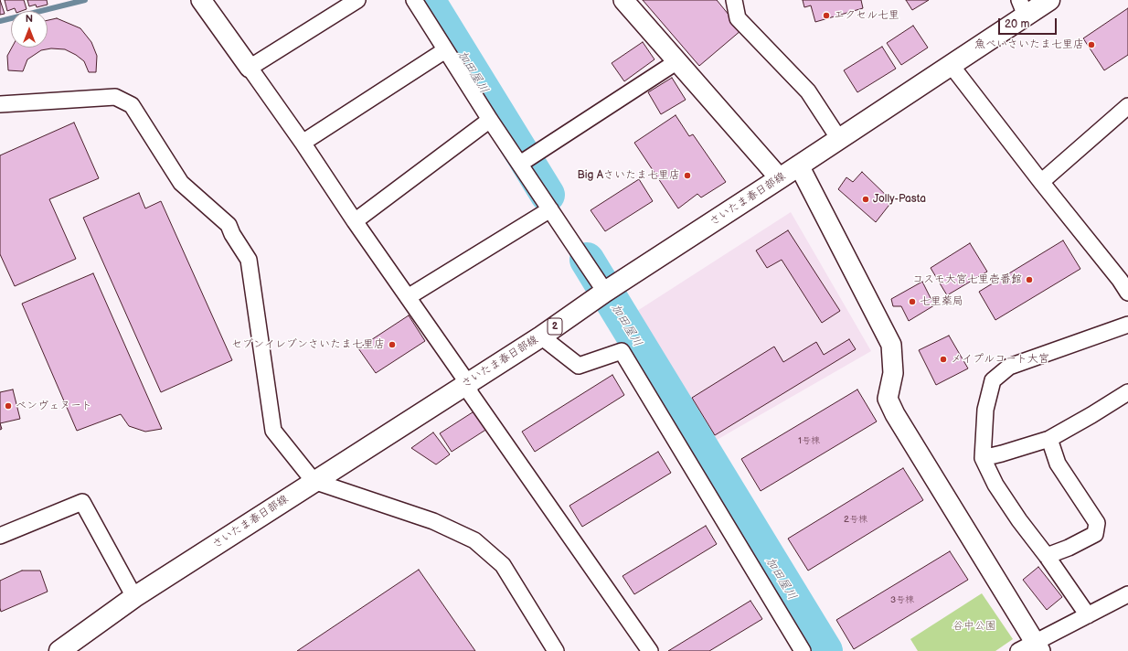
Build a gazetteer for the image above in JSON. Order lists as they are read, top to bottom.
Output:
{
  "streets": {
    "main road": ["さいたま春日部線", "2"]
  },
  "water": ["加田屋川"],
  "parks": ["谷中公園"],
  "places": [
    "エクセル七里",
    "魚べいさいたま七里店",
    "Big Aさいたま七里店",
    "Jolly-Pasta",
    "コスモ大宮七里壱番館",
    "七里薬局",
    "セブンイレブンさいたま七里店",
    "メイプルコート大宮",
    "ベンヴェヌート"
  ],
  "house_numbers": ["1号棟", "2号棟", "3号棟"],
  "scale_bar": "20 m",
  "north": "top"
}
